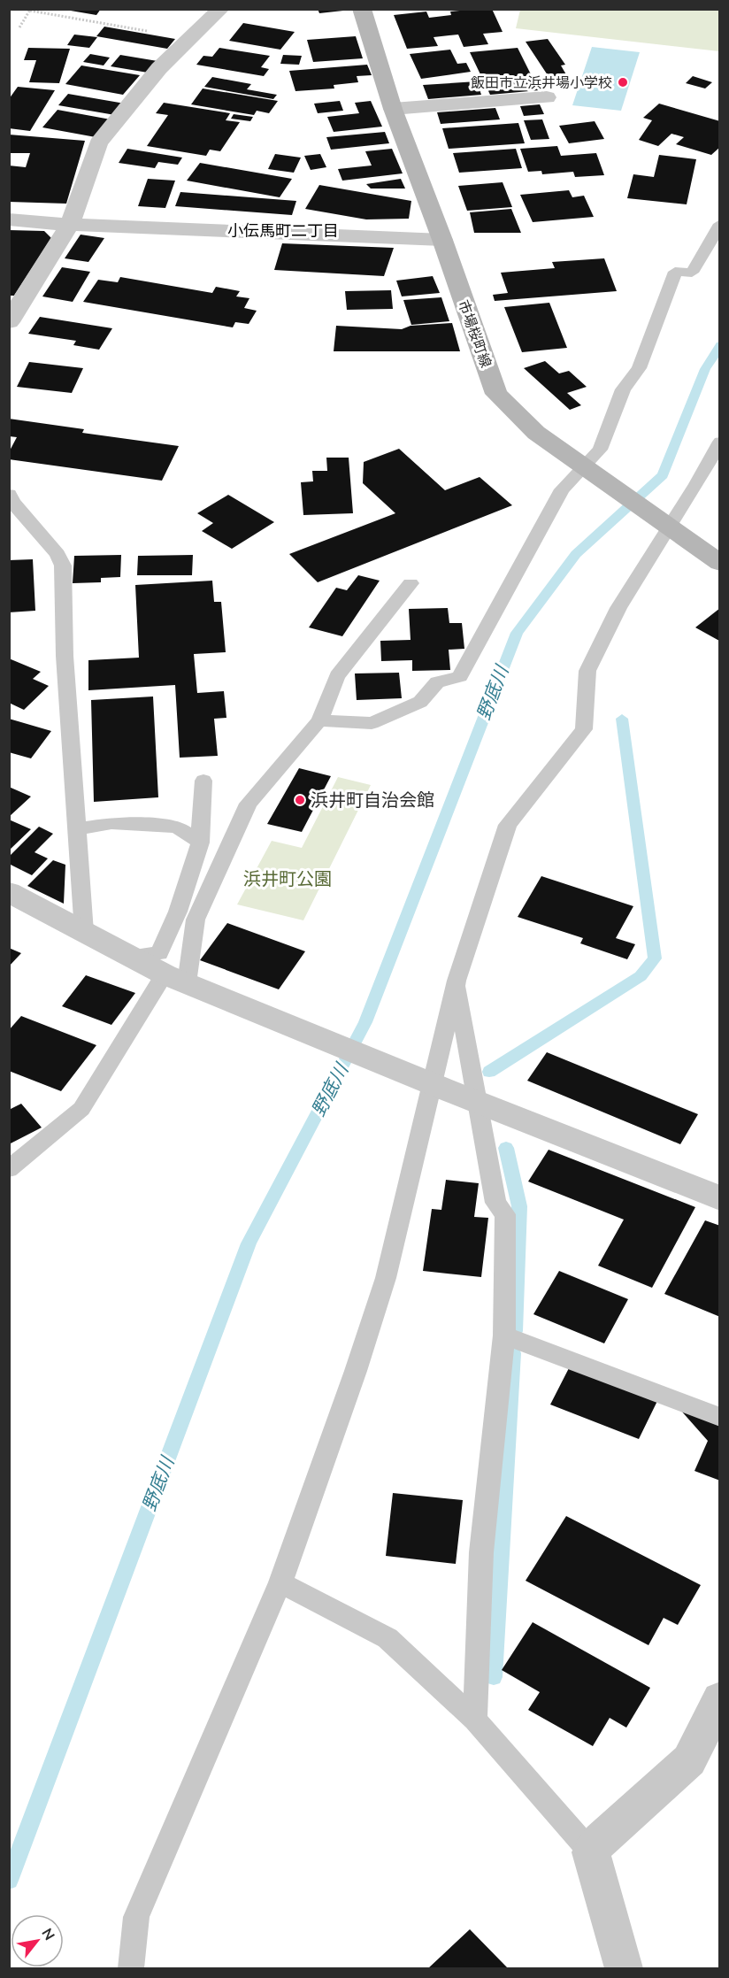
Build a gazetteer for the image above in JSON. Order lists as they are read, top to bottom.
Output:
{
  "streets": {
    "main road": ["市場桜町線"]
  },
  "districts": ["小伝馬町二丁目"],
  "water": ["野底川"],
  "parks": ["浜井町公園"],
  "places": ["飯田市立浜井場小学校", "浜井町自治会館"],
  "north": "top right"
}
